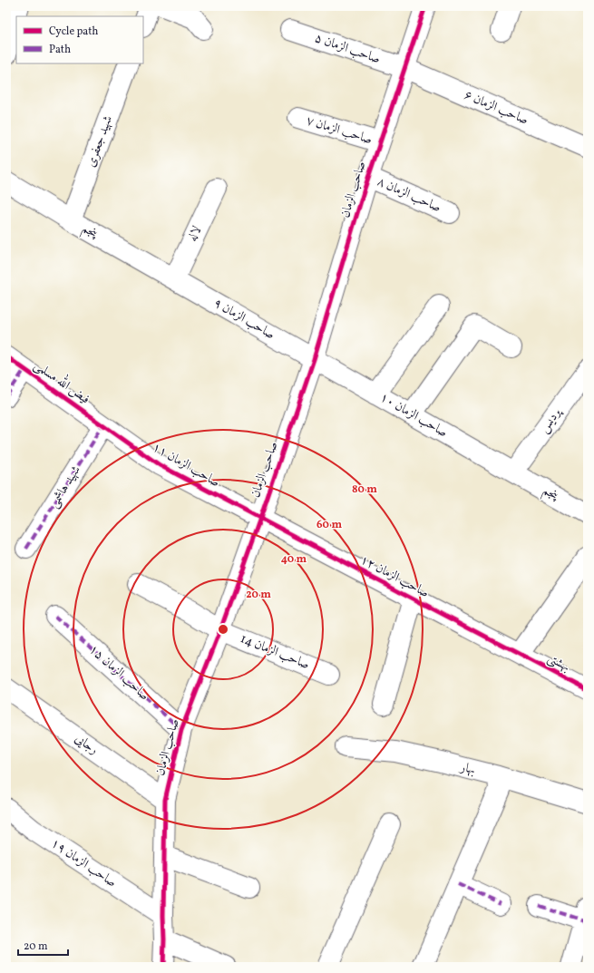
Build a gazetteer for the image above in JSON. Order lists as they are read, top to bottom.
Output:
{
  "streets": {
    "street": [
      "صاحب الزمان ۵",
      "صاحب الزمان ۶",
      "صاحب الزمان ۷",
      "شهید جعفری",
      "صاحب الزمان",
      "صاحب الزمان ۸",
      "پنجم",
      "لاله",
      "صاحب الزمان ۹",
      "فیض الله مسلمی",
      "صاحب الزمان ۱۰",
      "پردیس",
      "صاحب الزمان ۱۱",
      "شهید هاشمی",
      "صاحب الزمان ۱۲",
      "صاحب الزمان 14",
      "بهشتی",
      "صاحب الزمان ۱۵",
      "رجایی",
      "بهار",
      "صاحب الزمان ۱۹"
    ]
  },
  "crossings": [
    ["صاحب الزمان ۵", "صاحب الزمان ۶"],
    ["صاحب الزمان ۵", "صاحب الزمان"],
    ["صاحب الزمان ۶", "صاحب الزمان"],
    ["صاحب الزمان ۷", "صاحب الزمان"],
    ["شهید جعفری", "پنجم"],
    ["صاحب الزمان", "صاحب الزمان ۸"],
    ["صاحب الزمان", "صاحب الزمان ۹"],
    ["صاحب الزمان", "صاحب الزمان ۱۰"],
    ["صاحب الزمان", "صاحب الزمان ۱۱"],
    ["صاحب الزمان", "صاحب الزمان ۱۲"],
    ["صاحب الزمان", "صاحب الزمان 14"],
    ["صاحب الزمان", "صاحب الزمان ۱۵"],
    ["صاحب الزمان", "رجایی"],
    ["صاحب الزمان", "صاحب الزمان ۱۹"],
    ["پنجم", "لاله"],
    ["پنجم", "صاحب الزمان ۹"],
    ["پنجم", "صاحب الزمان ۱۰"],
    ["پنجم", "پردیس"],
    ["لاله", "صاحب الزمان ۹"],
    ["صاحب الزمان ۹", "صاحب الزمان ۱۰"],
    ["فیض الله مسلمی", "صاحب الزمان ۱۱"],
    ["فیض الله مسلمی", "شهید هاشمی"],
    ["صاحب الزمان ۱۰", "پردیس"],
    ["صاحب الزمان ۱۱", "شهید هاشمی"],
    ["صاحب الزمان ۱۱", "صاحب الزمان ۱۲"],
    ["صاحب الزمان ۱۲", "بهشتی"]
  ],
  "legend": ["Cycle path", "Path"],
  "scale_bar": "20 m",
  "rings": [
    "80 m",
    "60 m",
    "40 m",
    "20 m"
  ]
}
